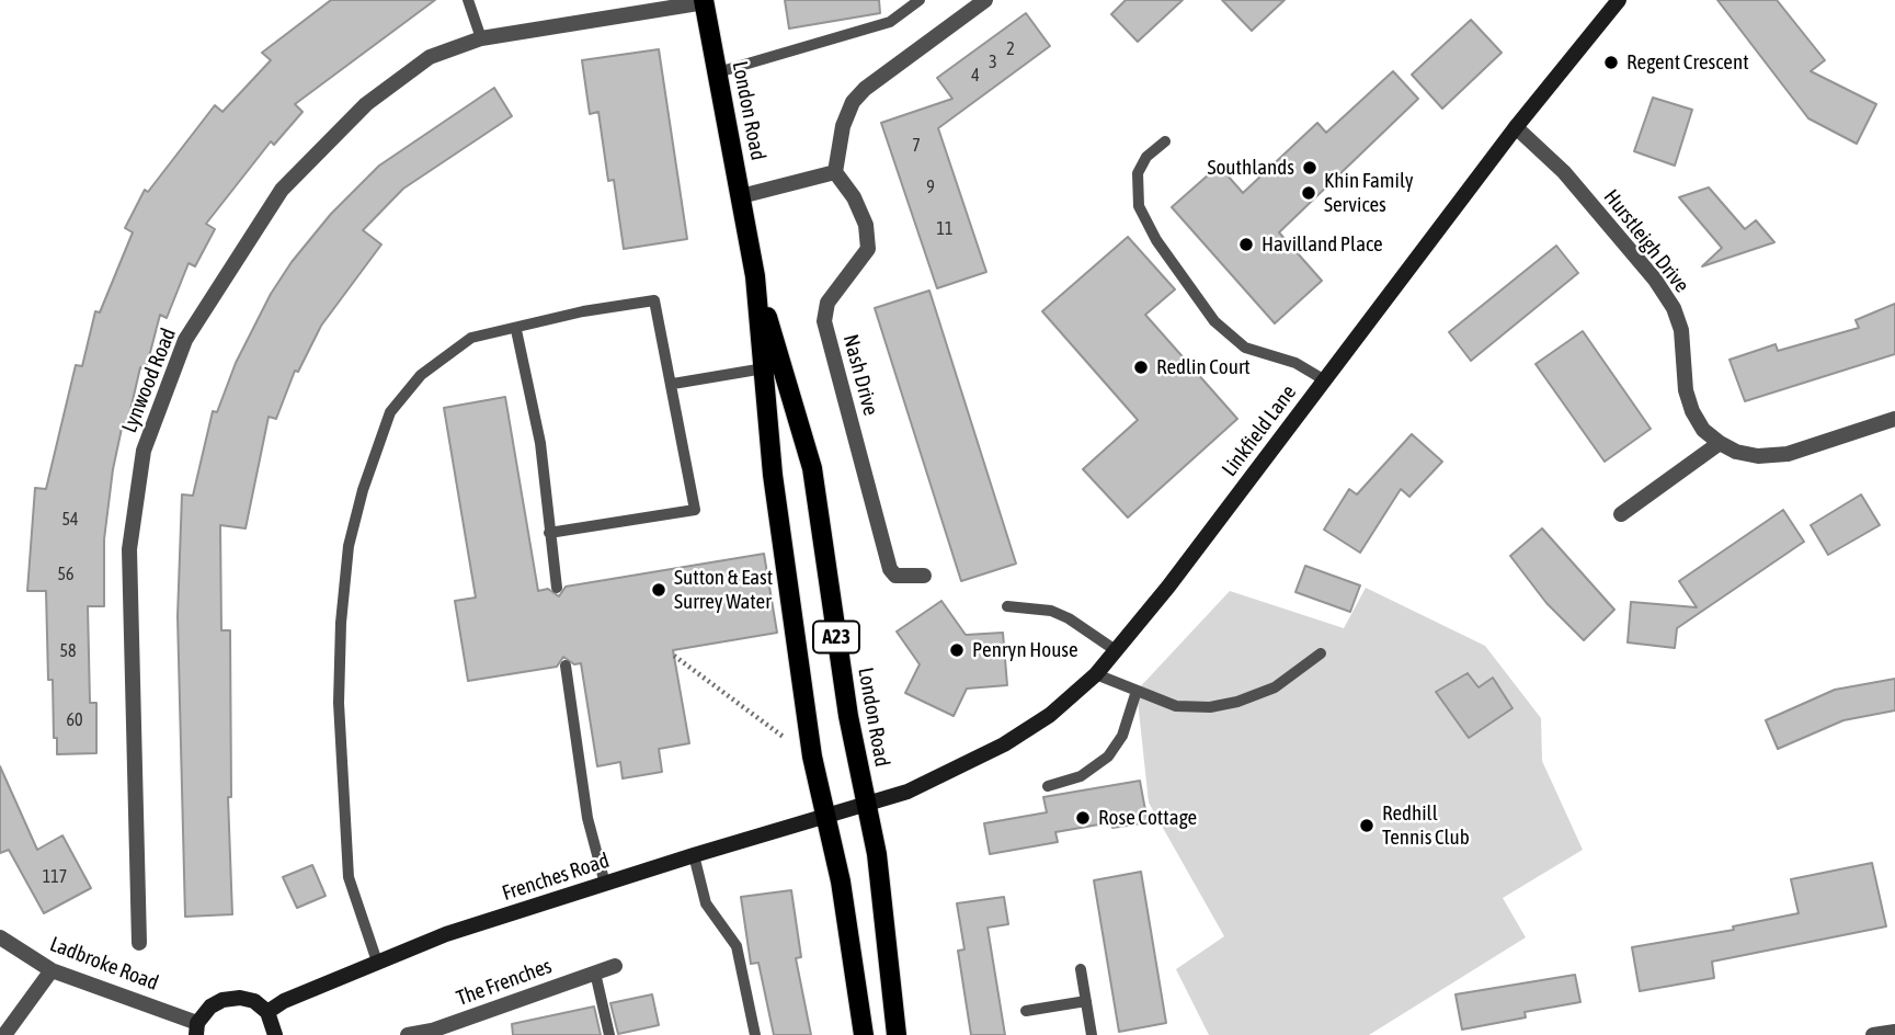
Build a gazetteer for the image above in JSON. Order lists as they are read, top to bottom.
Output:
{
  "streets": {
    "main road": ["London Road", "A23"],
    "street": [
      "Hurstleigh Drive",
      "Nash Drive",
      "Lynwood Road",
      "Linkfield Lane",
      "Frenches Road",
      "Ladbroke Road",
      "The Frenches"
    ]
  },
  "crossings": [
    ["London Road", "Lynwood Road"],
    ["London Road", "Linkfield Lane"],
    ["London Road", "Frenches Road"],
    ["Hurstleigh Drive", "Linkfield Lane"],
    ["Linkfield Lane", "Frenches Road"]
  ],
  "places": [
    "Regent Crescent",
    "Southlands",
    "Khin Family Services",
    "Havilland Place",
    "Redlin Court",
    "Sutton & East Surrey Water",
    "Penryn House",
    "Rose Cottage",
    "Redhill Tennis Club"
  ],
  "house_numbers": [
    "2",
    "3",
    "4",
    "7",
    "9",
    "11",
    "54",
    "56",
    "58",
    "60",
    "117"
  ]
}
